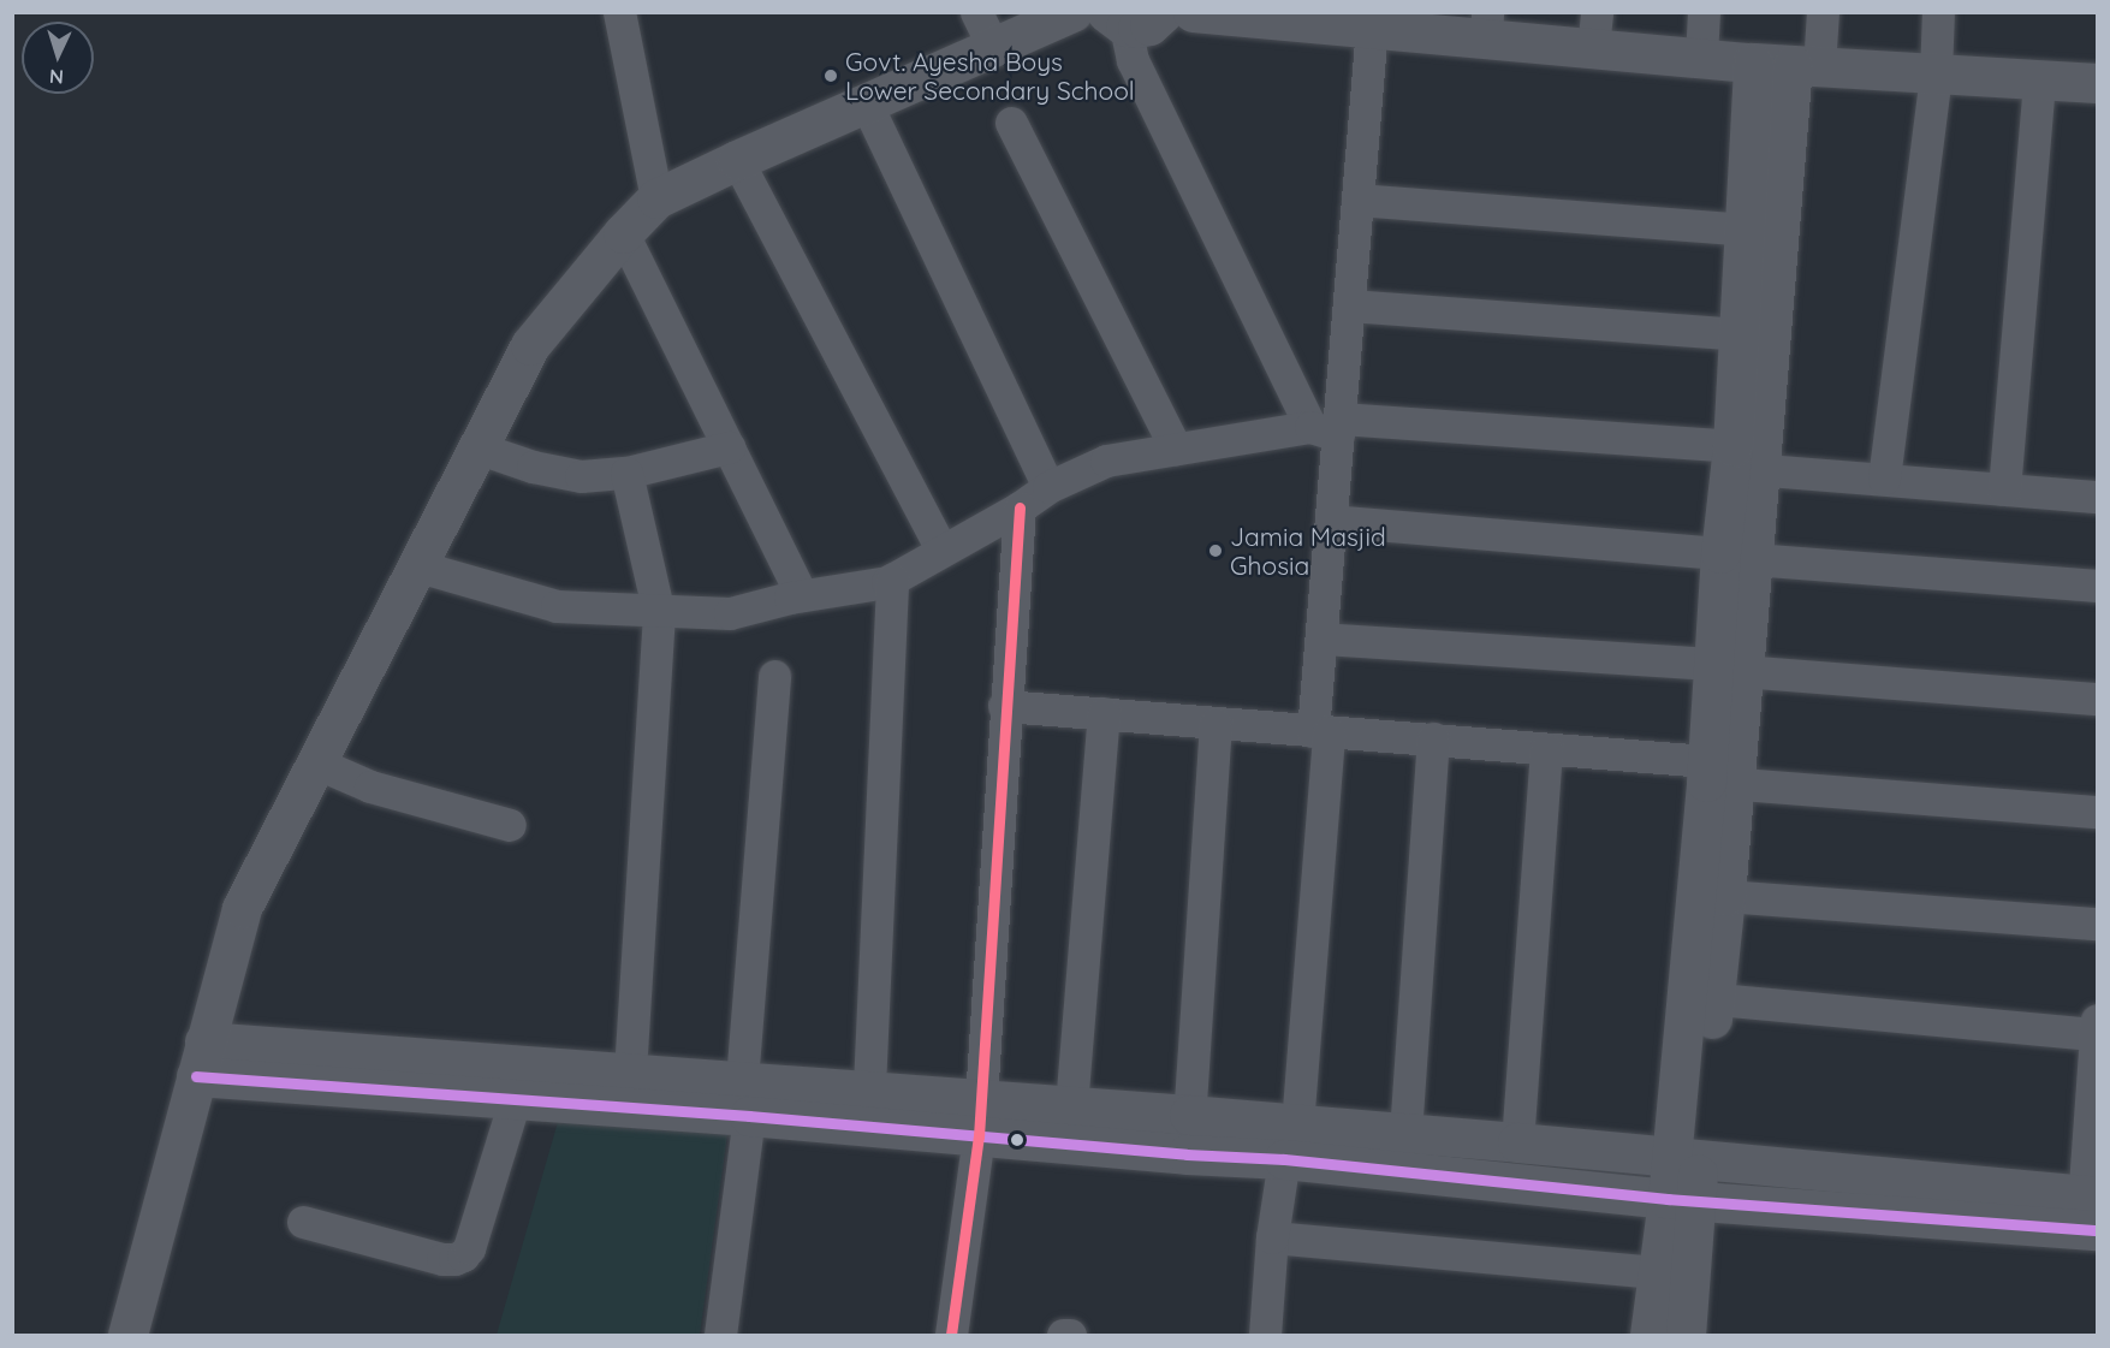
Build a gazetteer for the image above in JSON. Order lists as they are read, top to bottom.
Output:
{
  "places": ["Govt. Ayesha Boys Lower Secondary School", "Jamia Masjid Ghosia"],
  "north": "bottom"
}
